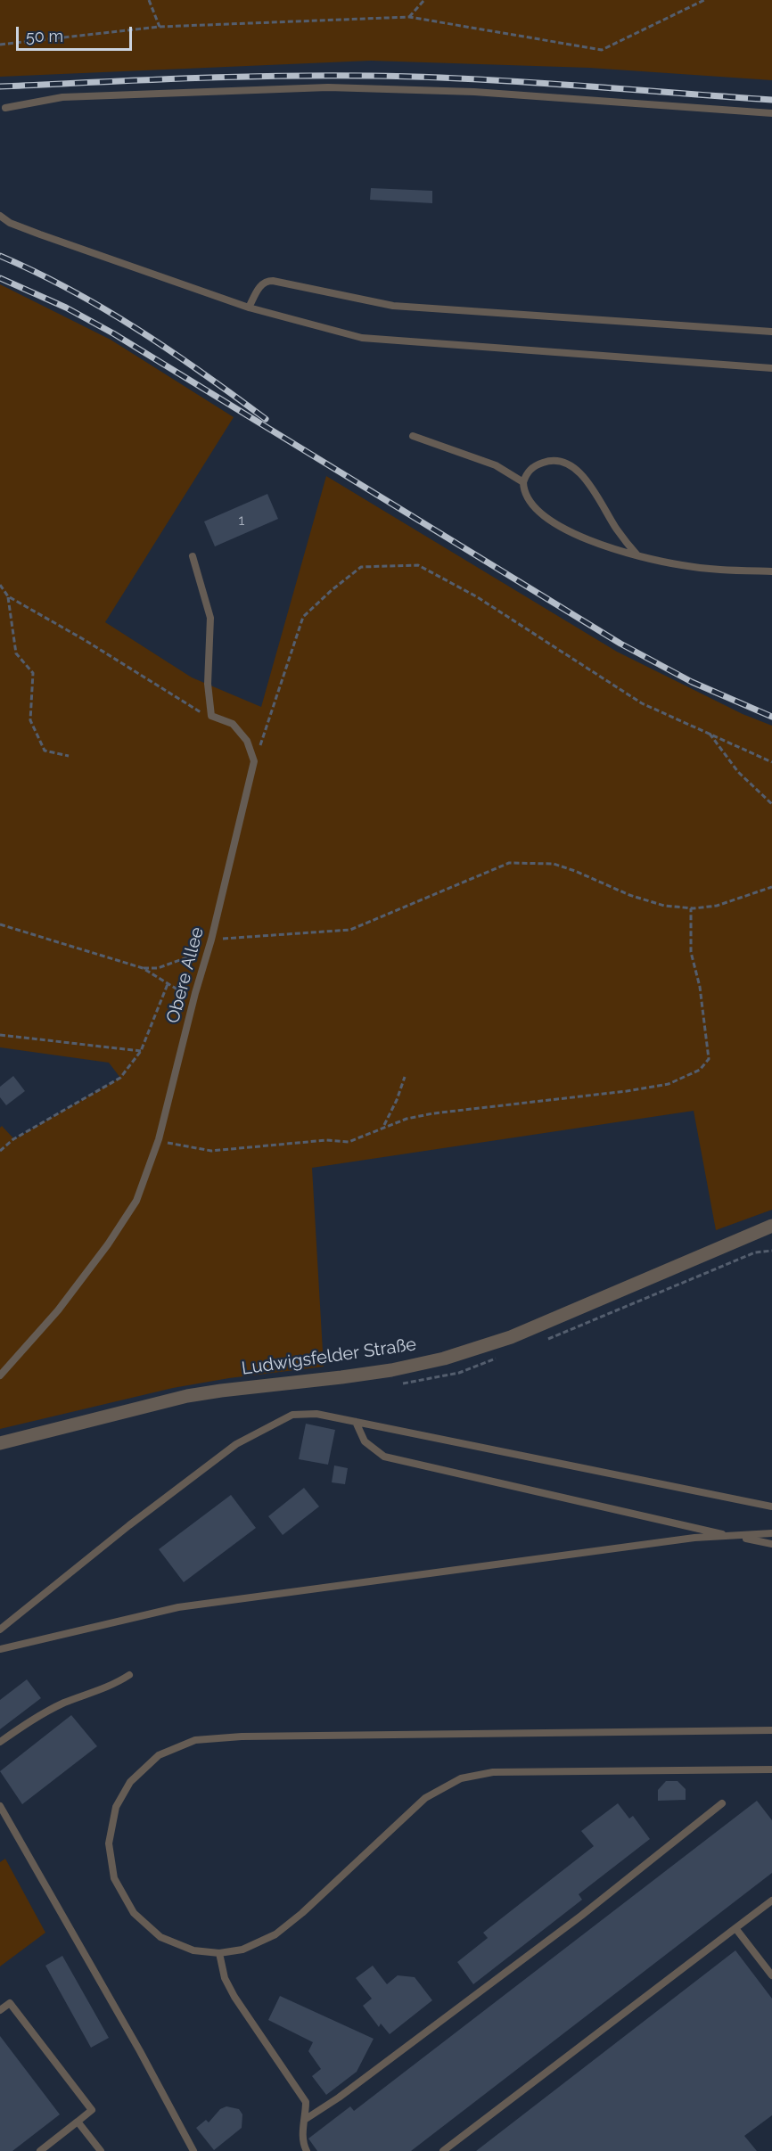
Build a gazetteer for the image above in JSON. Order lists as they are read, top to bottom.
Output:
{
  "streets": {
    "street": ["Ludwigsfelder Straße"],
    "lane": ["Obere Allee"]
  },
  "house_numbers": ["1"],
  "scale_bar": "50 m"
}
